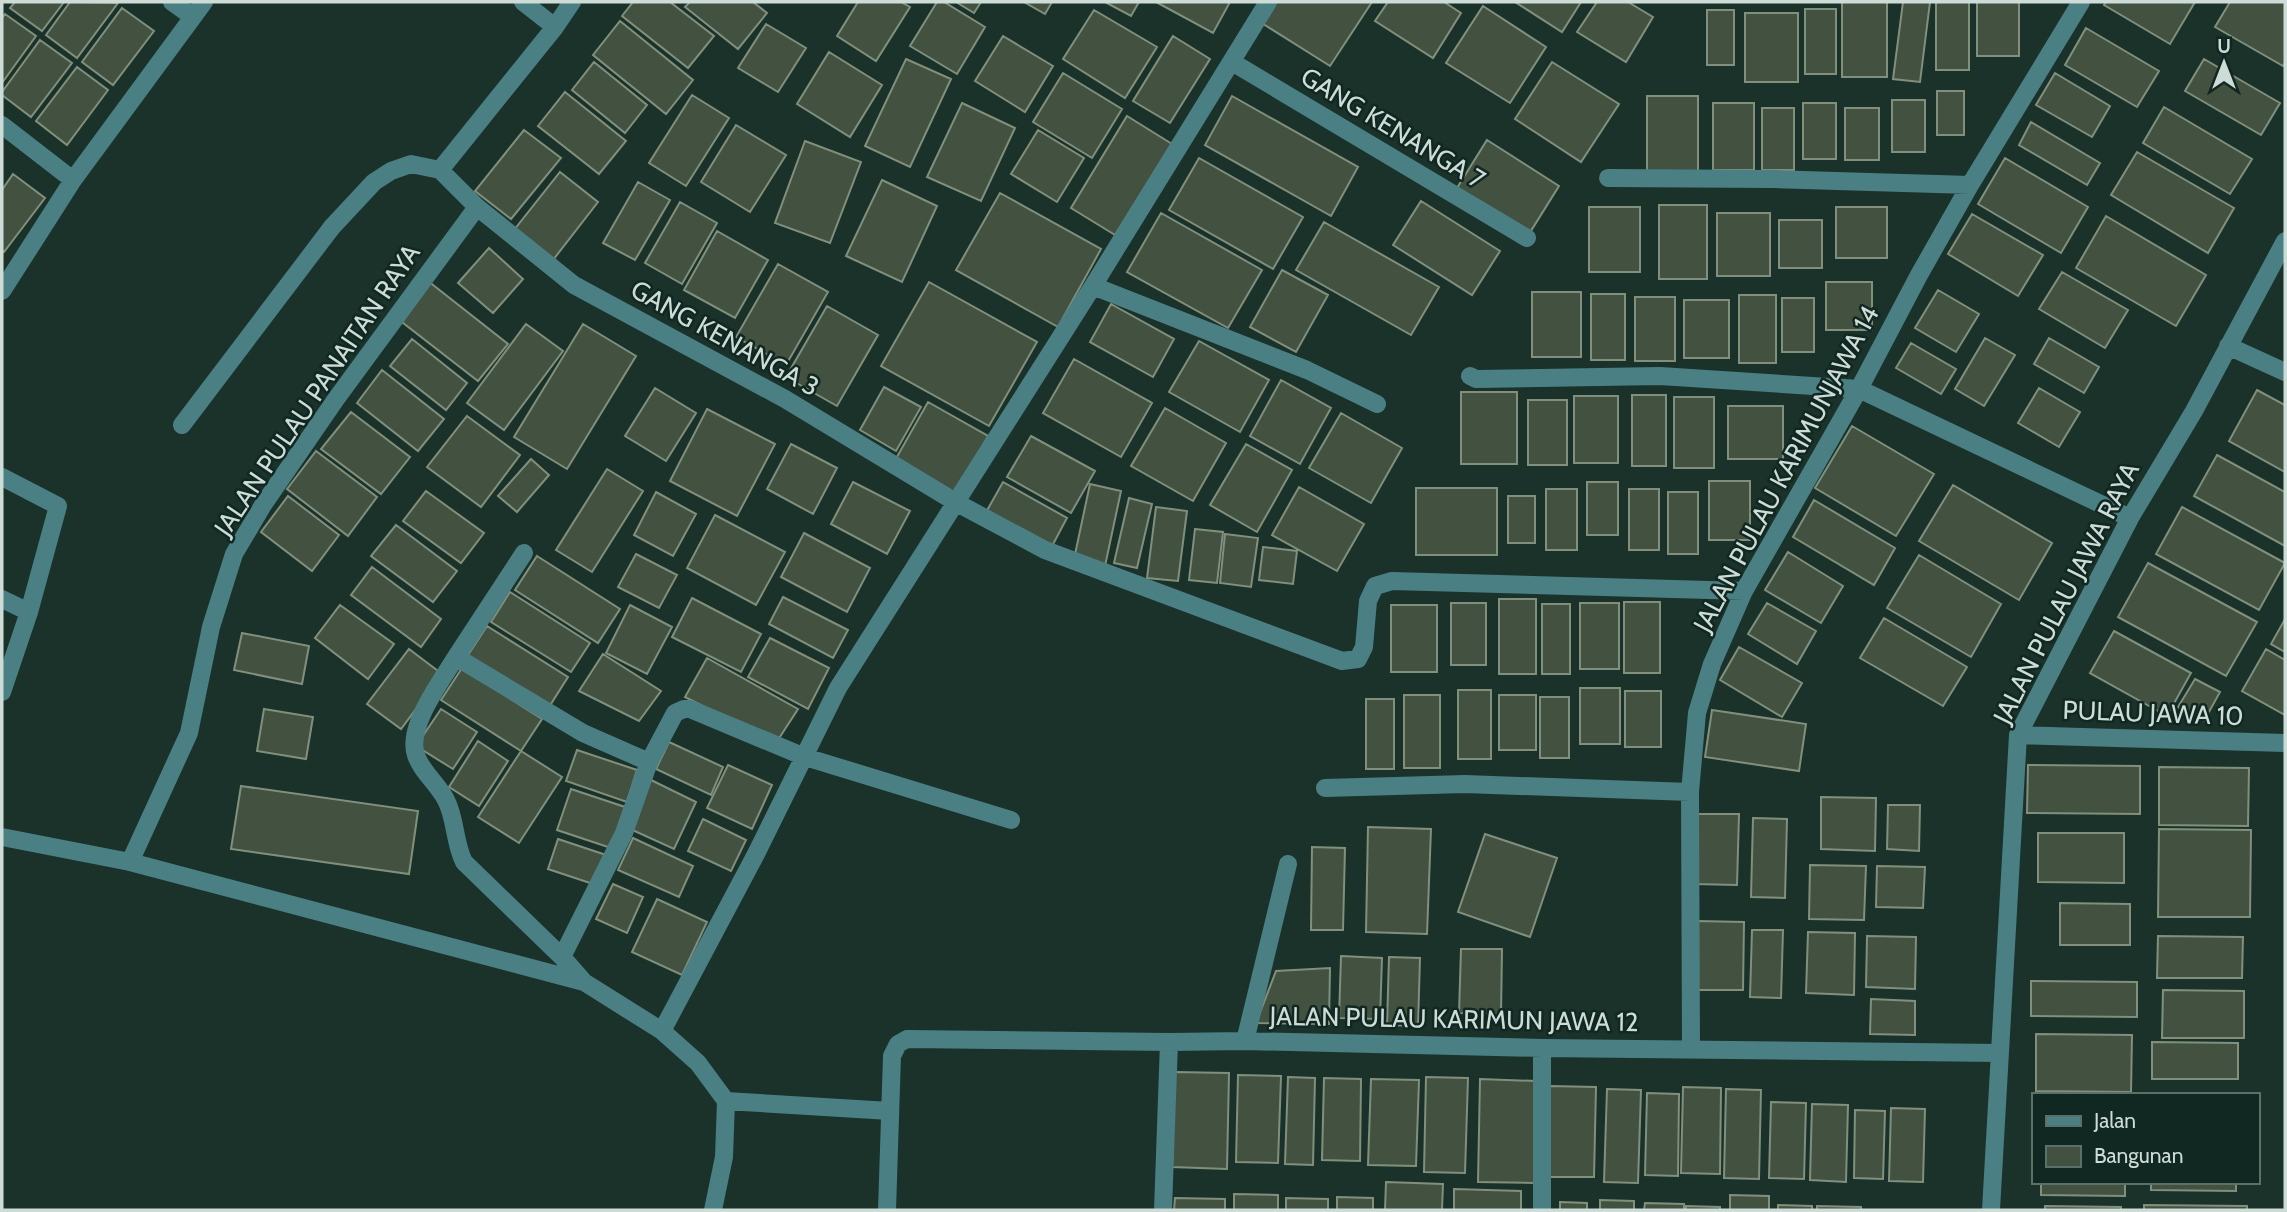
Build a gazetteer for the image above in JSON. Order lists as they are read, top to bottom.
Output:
{
  "streets": {
    "street": [
      "GANG KENANGA 7",
      "GANG KENANGA 3",
      "JALAN PULAU PANAITAN RAYA",
      "JALAN PULAU KARIMUNJAWA 14",
      "JALAN PULAU JAWA RAYA",
      "PULAU JAWA 10",
      "JALAN PULAU KARIMUN JAWA 12"
    ]
  },
  "crossings": [
    ["GANG KENANGA 3", "JALAN PULAU PANAITAN RAYA"],
    ["GANG KENANGA 3", "JALAN PULAU KARIMUNJAWA 14"],
    ["JALAN PULAU KARIMUNJAWA 14", "JALAN PULAU KARIMUN JAWA 12"],
    ["JALAN PULAU JAWA RAYA", "PULAU JAWA 10"],
    ["JALAN PULAU JAWA RAYA", "JALAN PULAU KARIMUN JAWA 12"]
  ],
  "legend": ["Jalan", "Bangunan"],
  "north": "top"
}
